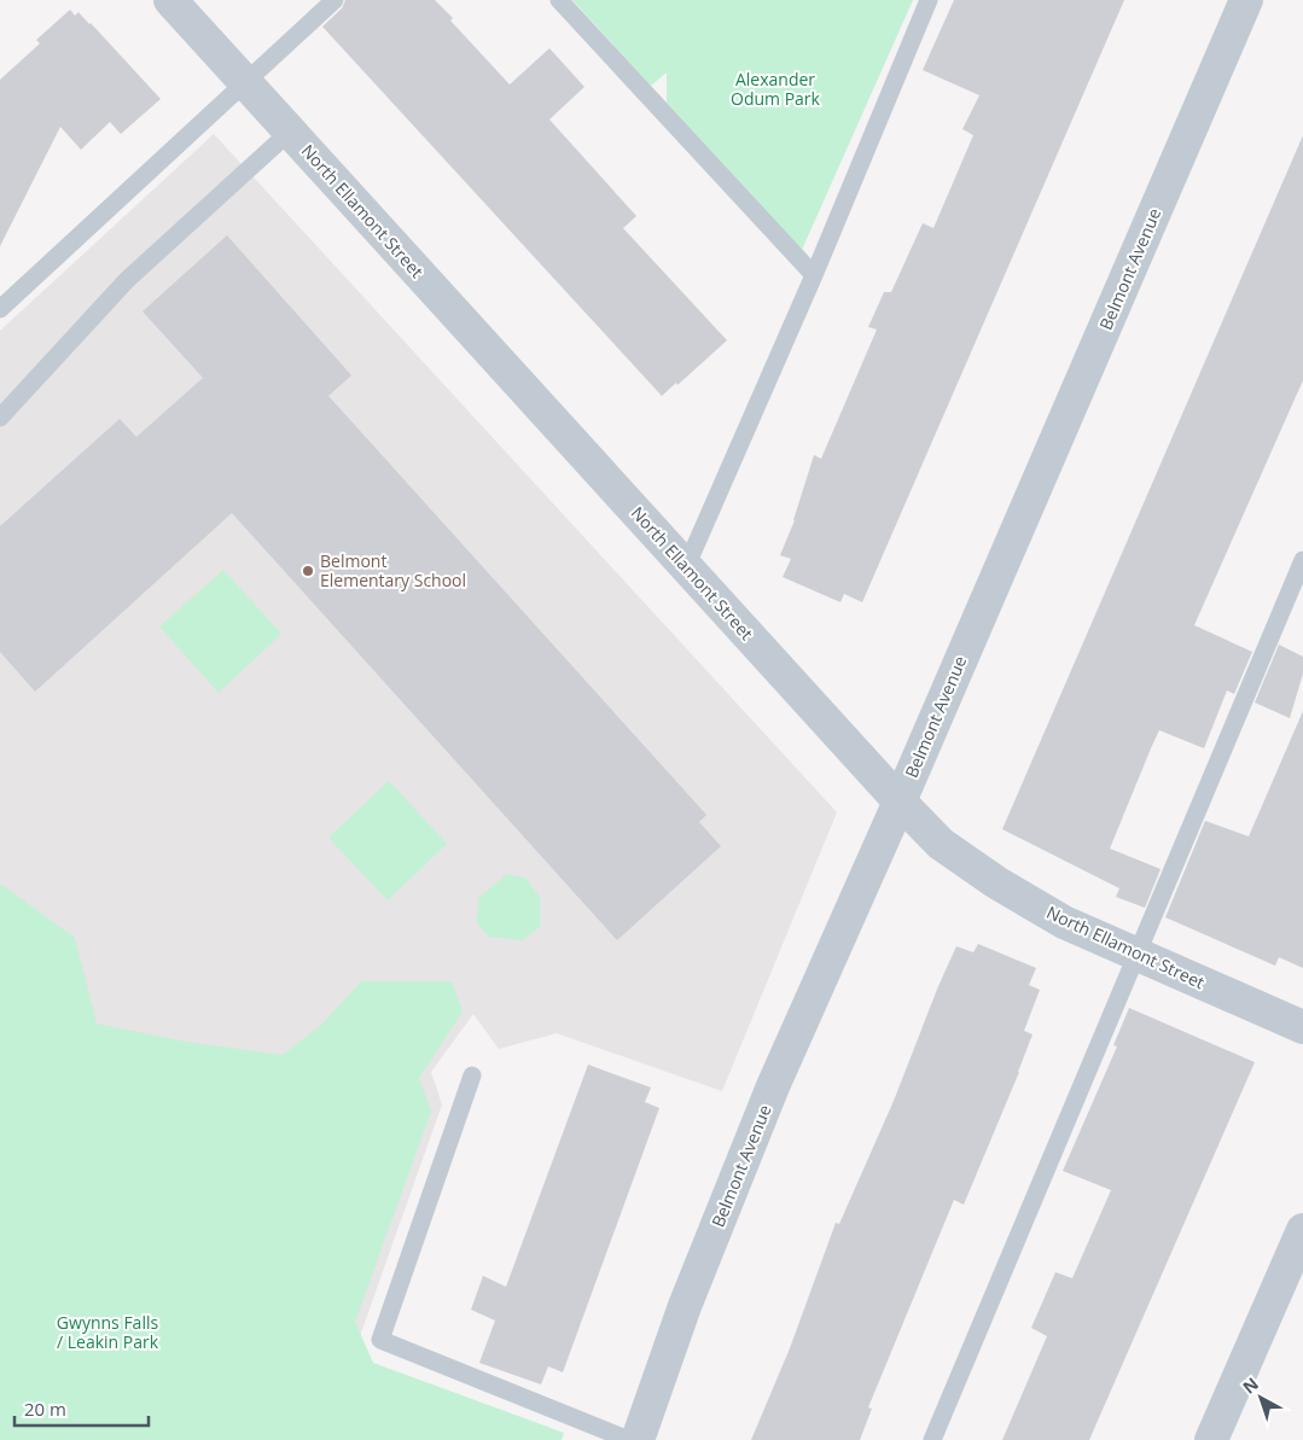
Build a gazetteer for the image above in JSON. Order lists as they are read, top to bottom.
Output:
{
  "streets": {
    "street": ["North Ellamont Street", "Belmont Avenue"]
  },
  "crossings": [
    ["North Ellamont Street", "Belmont Avenue"]
  ],
  "parks": ["Alexander Odum Park", "Gwynns Falls / Leakin Park"],
  "places": ["Belmont Elementary School"],
  "scale_bar": "20 m",
  "north": "top left"
}
